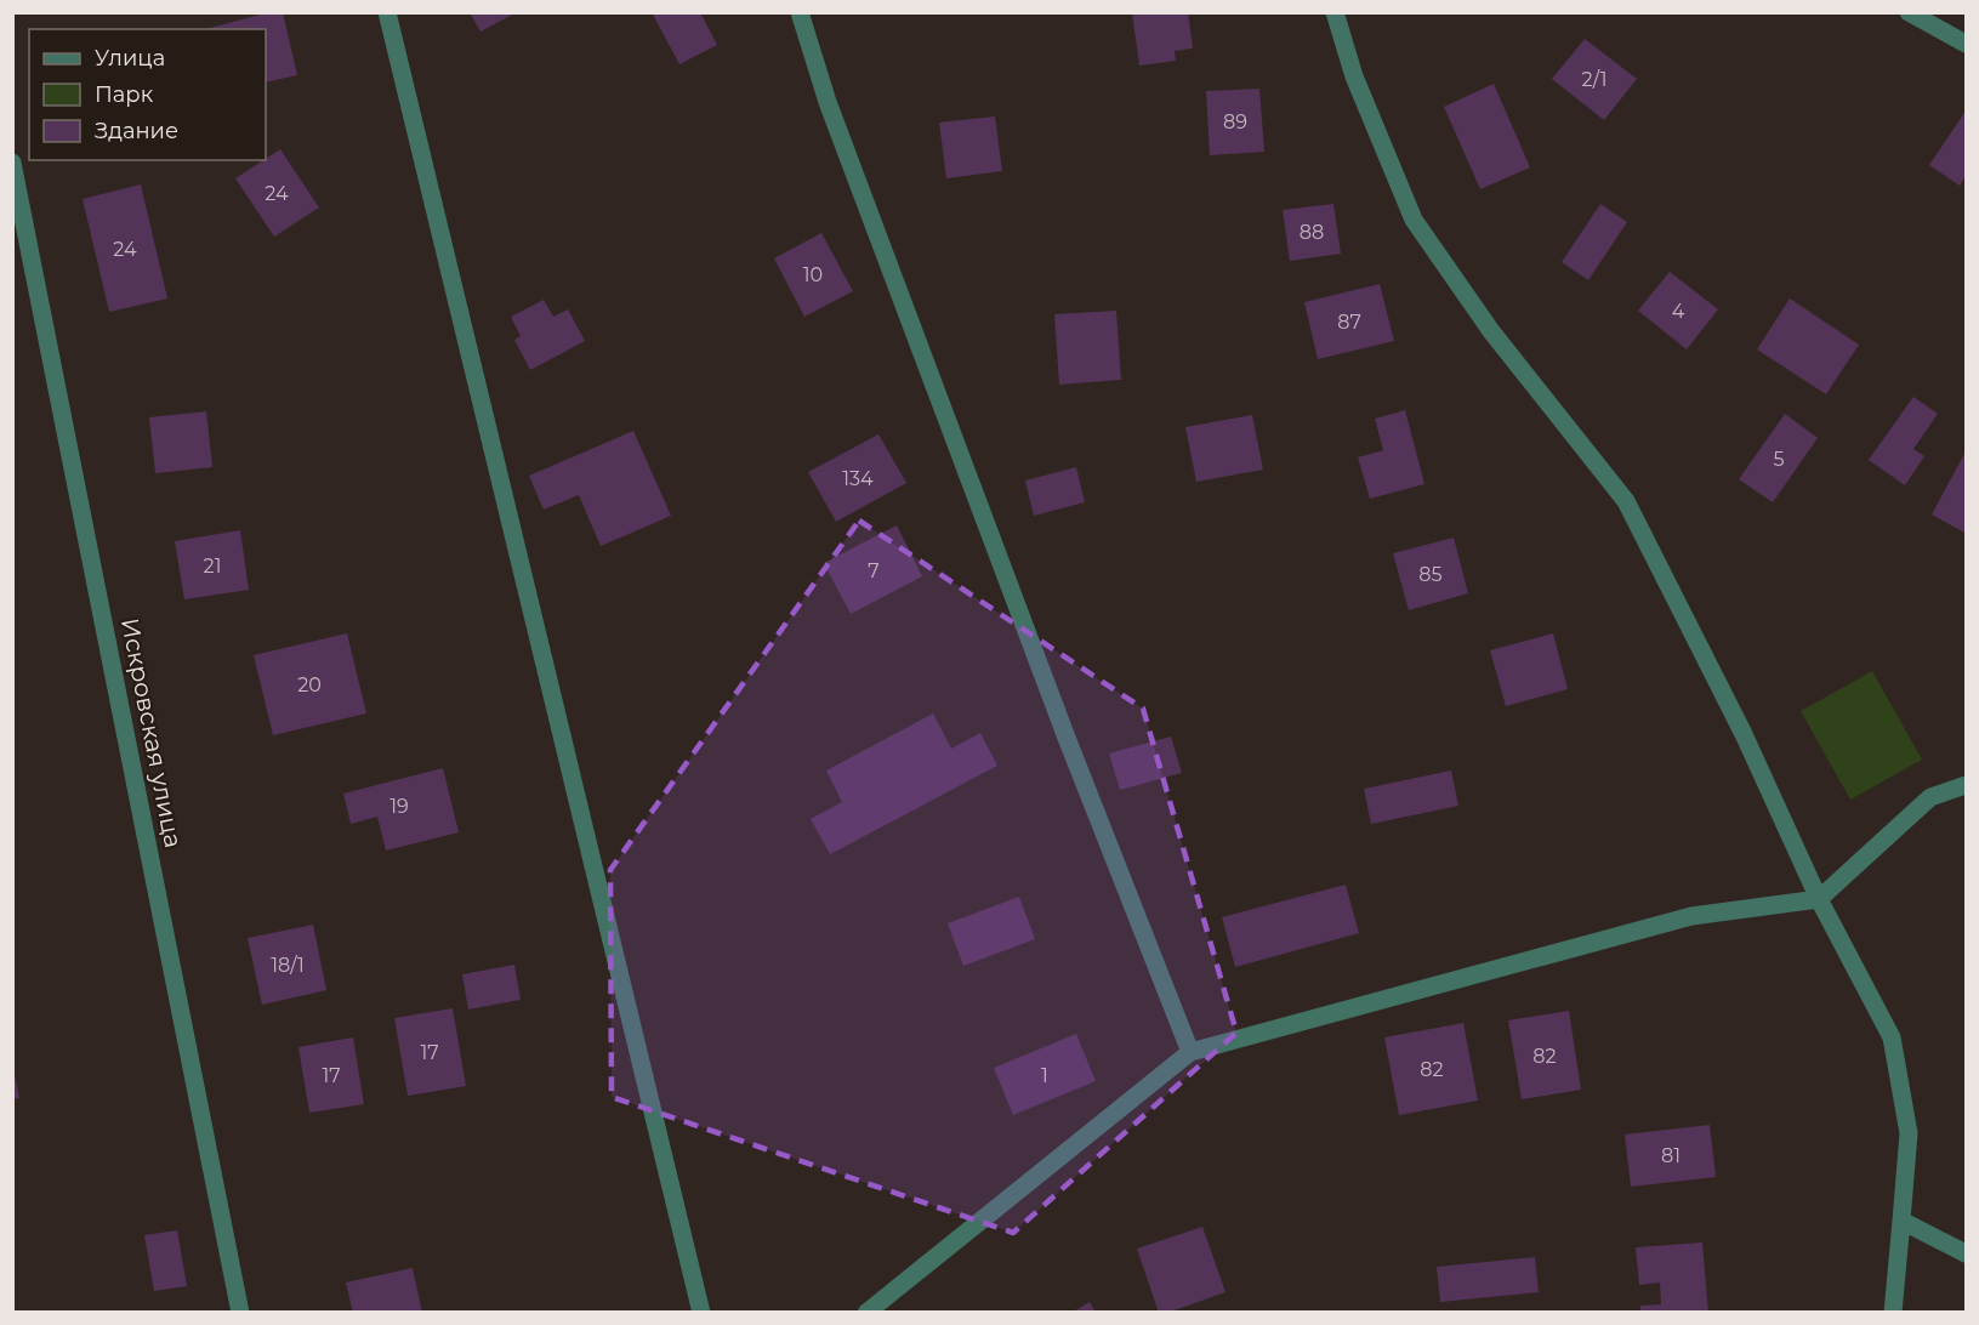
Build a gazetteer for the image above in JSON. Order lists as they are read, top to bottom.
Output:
{
  "streets": {
    "street": ["Искровская улица"]
  },
  "house_numbers": [
    "2/1",
    "89",
    "24",
    "88",
    "24",
    "10",
    "4",
    "87",
    "5",
    "134",
    "21",
    "7",
    "85",
    "20",
    "19",
    "18/1",
    "17",
    "82",
    "82",
    "17",
    "1",
    "81"
  ],
  "legend": ["Улица", "Парк", "Здание"]
}
